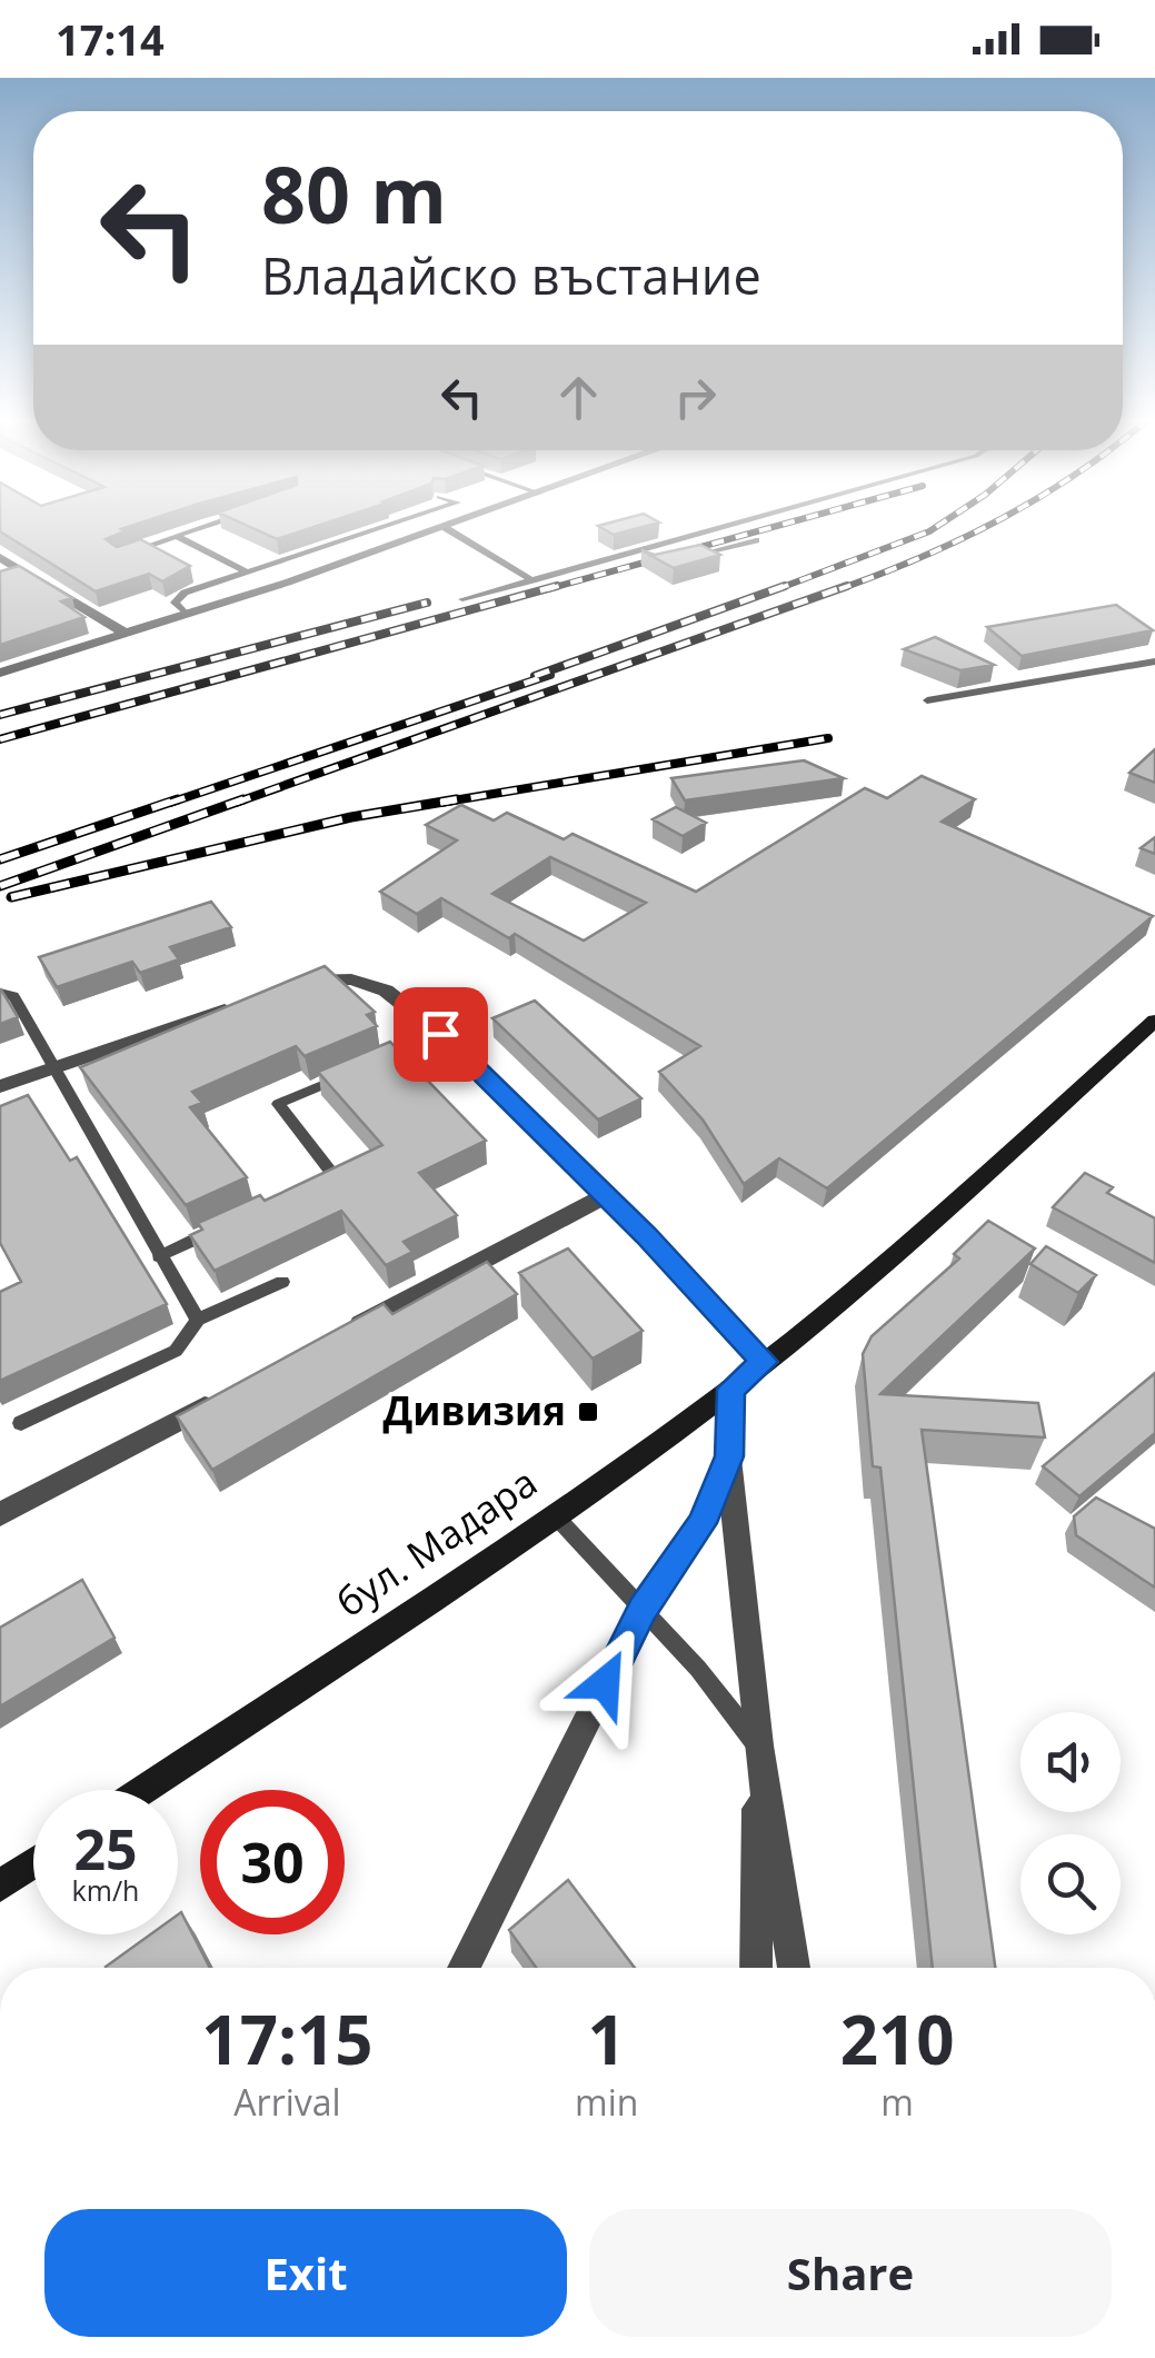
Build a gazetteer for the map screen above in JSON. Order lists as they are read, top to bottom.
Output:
{
  "streets": {
    "main road": ["бул. Мадара"]
  },
  "places": {
    "transit": ["Дивизия"]
  },
  "page": {
    "status": "17:14",
    "turn": ["80 m", "Владайско въстание"],
    "speed": "25 km/h",
    "limit": "30",
    "eta": [
      "17:15",
      "Arrival",
      "1",
      "min",
      "210",
      "m"
    ],
    "buttons": ["Exit", "Share"]
  }
}
